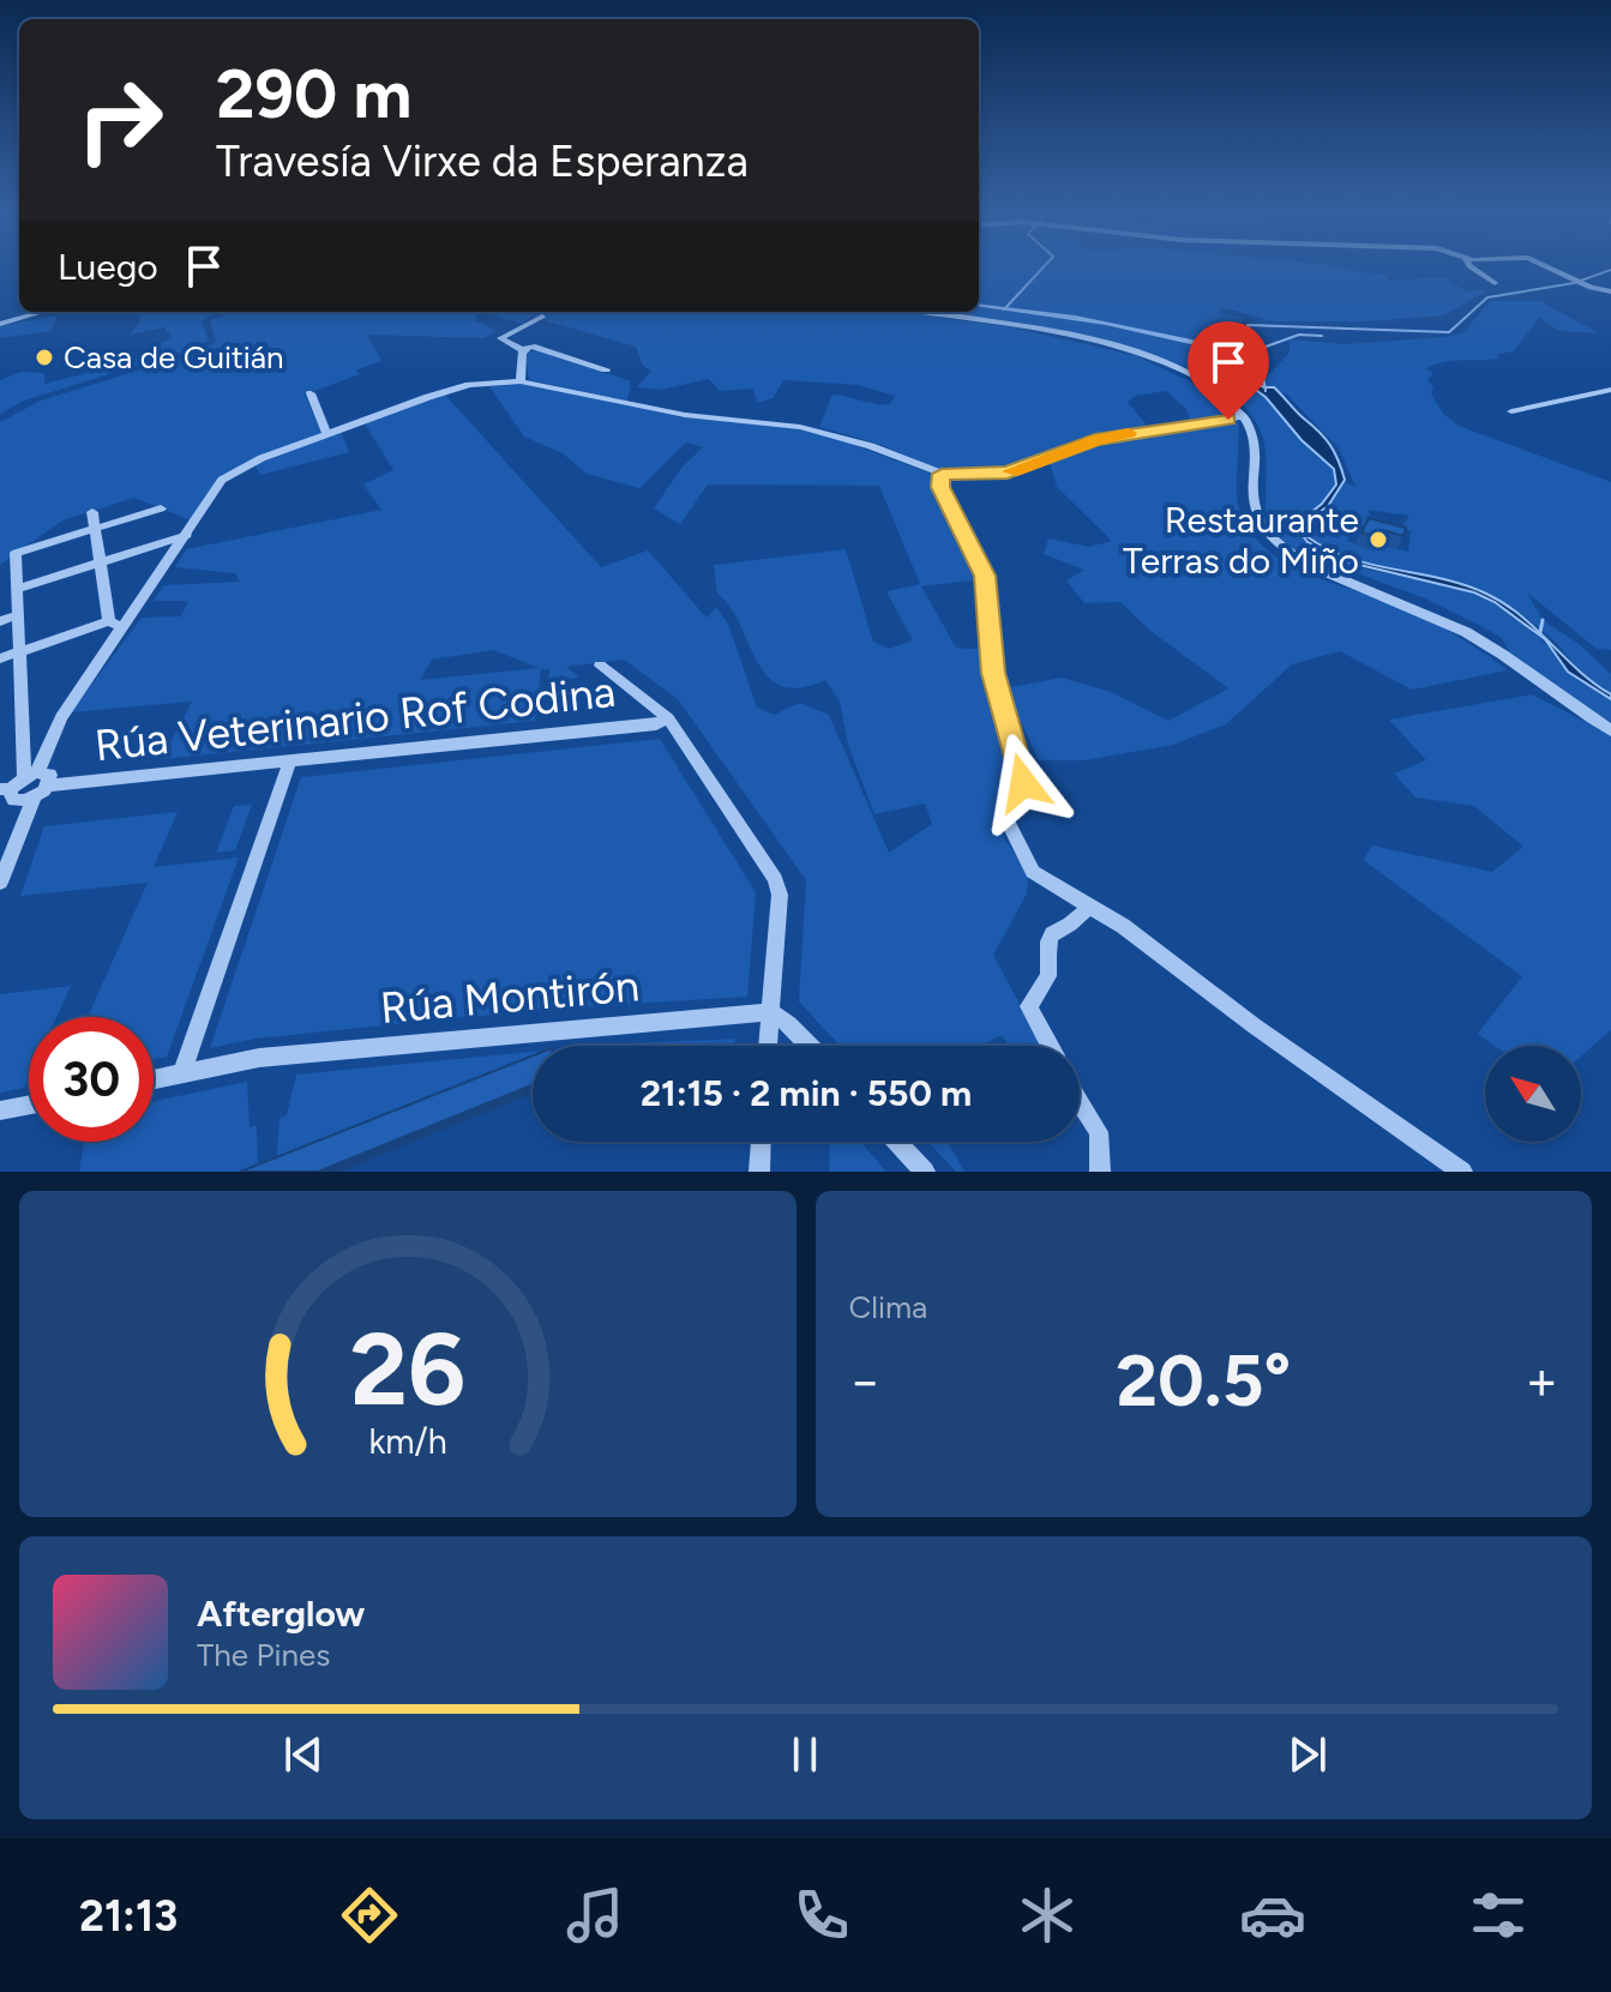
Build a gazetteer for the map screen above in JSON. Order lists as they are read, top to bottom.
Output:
{
  "streets": {
    "street": ["Rúa Veterinario Rof Codina", "Rúa Montirón"]
  },
  "places": ["Casa de Guitián", "Restaurante Terras do Miño"],
  "north": "top left",
  "page": {
    "turn": ["290 m", "Travesía Virxe da Esperanza"],
    "then": "Luego",
    "limit": "30",
    "trip": "21:15 · 2 min · 550 m",
    "tile": "Clima",
    "heat": ["−", "20.5°", "+"],
    "song": ["Afterglow", "The Pines"],
    "tabs": "21:13",
    "gauge": ["26", "km/h"]
  }
}
